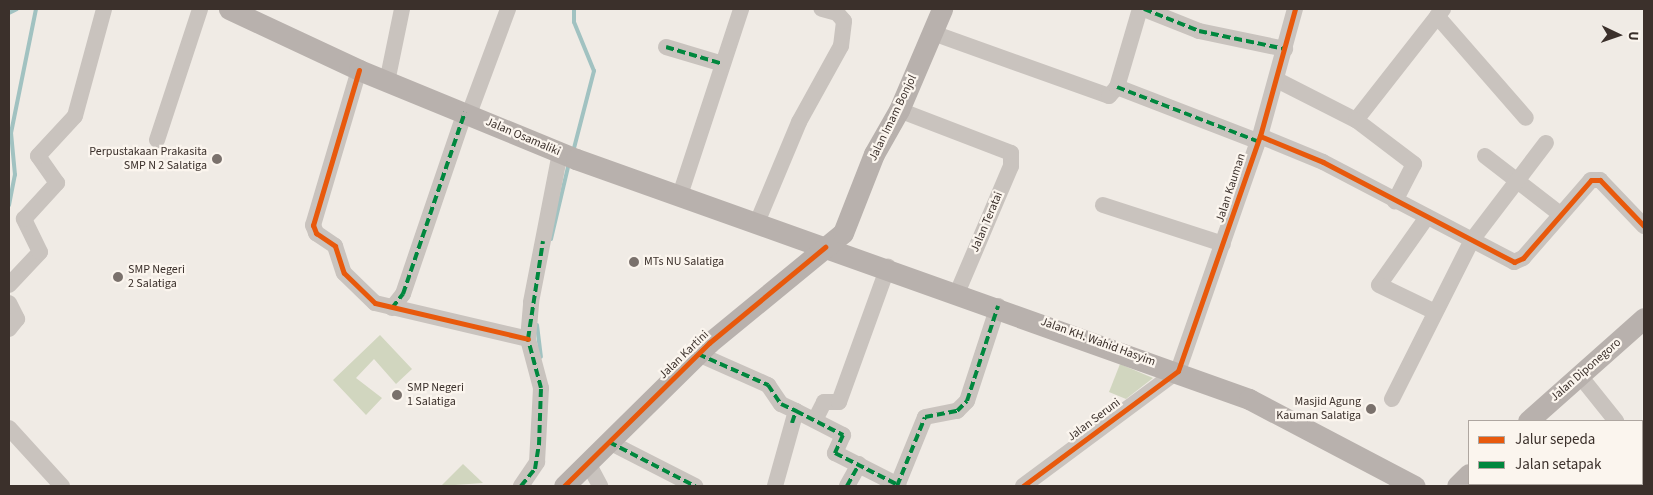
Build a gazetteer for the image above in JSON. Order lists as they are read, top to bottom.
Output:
{
  "streets": {
    "main road": [
      "Jalan Imam Bonjol",
      "Jalan Osamaliki",
      "Jalan KH. Wahid Hasyim",
      "Jalan Kartini",
      "Jalan Diponegoro"
    ],
    "street": ["Jalan Kauman", "Jalan Teratai", "Jalan Seruni"]
  },
  "crossings": [
    ["Jalan Imam Bonjol", "Jalan Osamaliki"],
    ["Jalan Imam Bonjol", "Jalan Teratai"],
    ["Jalan Imam Bonjol", "Jalan KH. Wahid Hasyim"],
    ["Jalan Imam Bonjol", "Jalan Kartini"],
    ["Jalan Osamaliki", "Jalan KH. Wahid Hasyim"],
    ["Jalan Osamaliki", "Jalan Kartini"],
    ["Jalan Kauman", "Jalan KH. Wahid Hasyim"],
    ["Jalan Kauman", "Jalan Seruni"],
    ["Jalan Teratai", "Jalan KH. Wahid Hasyim"],
    ["Jalan KH. Wahid Hasyim", "Jalan Kartini"],
    ["Jalan KH. Wahid Hasyim", "Jalan Seruni"]
  ],
  "places": [
    "Perpustakaan Prakasita SMP N 2 Salatiga",
    "MTs NU Salatiga",
    "SMP Negeri 2 Salatiga",
    "SMP Negeri 1 Salatiga",
    "Masjid Agung Kauman Salatiga"
  ],
  "legend": ["Jalur sepeda", "Jalan setapak"],
  "north": "right"
}
